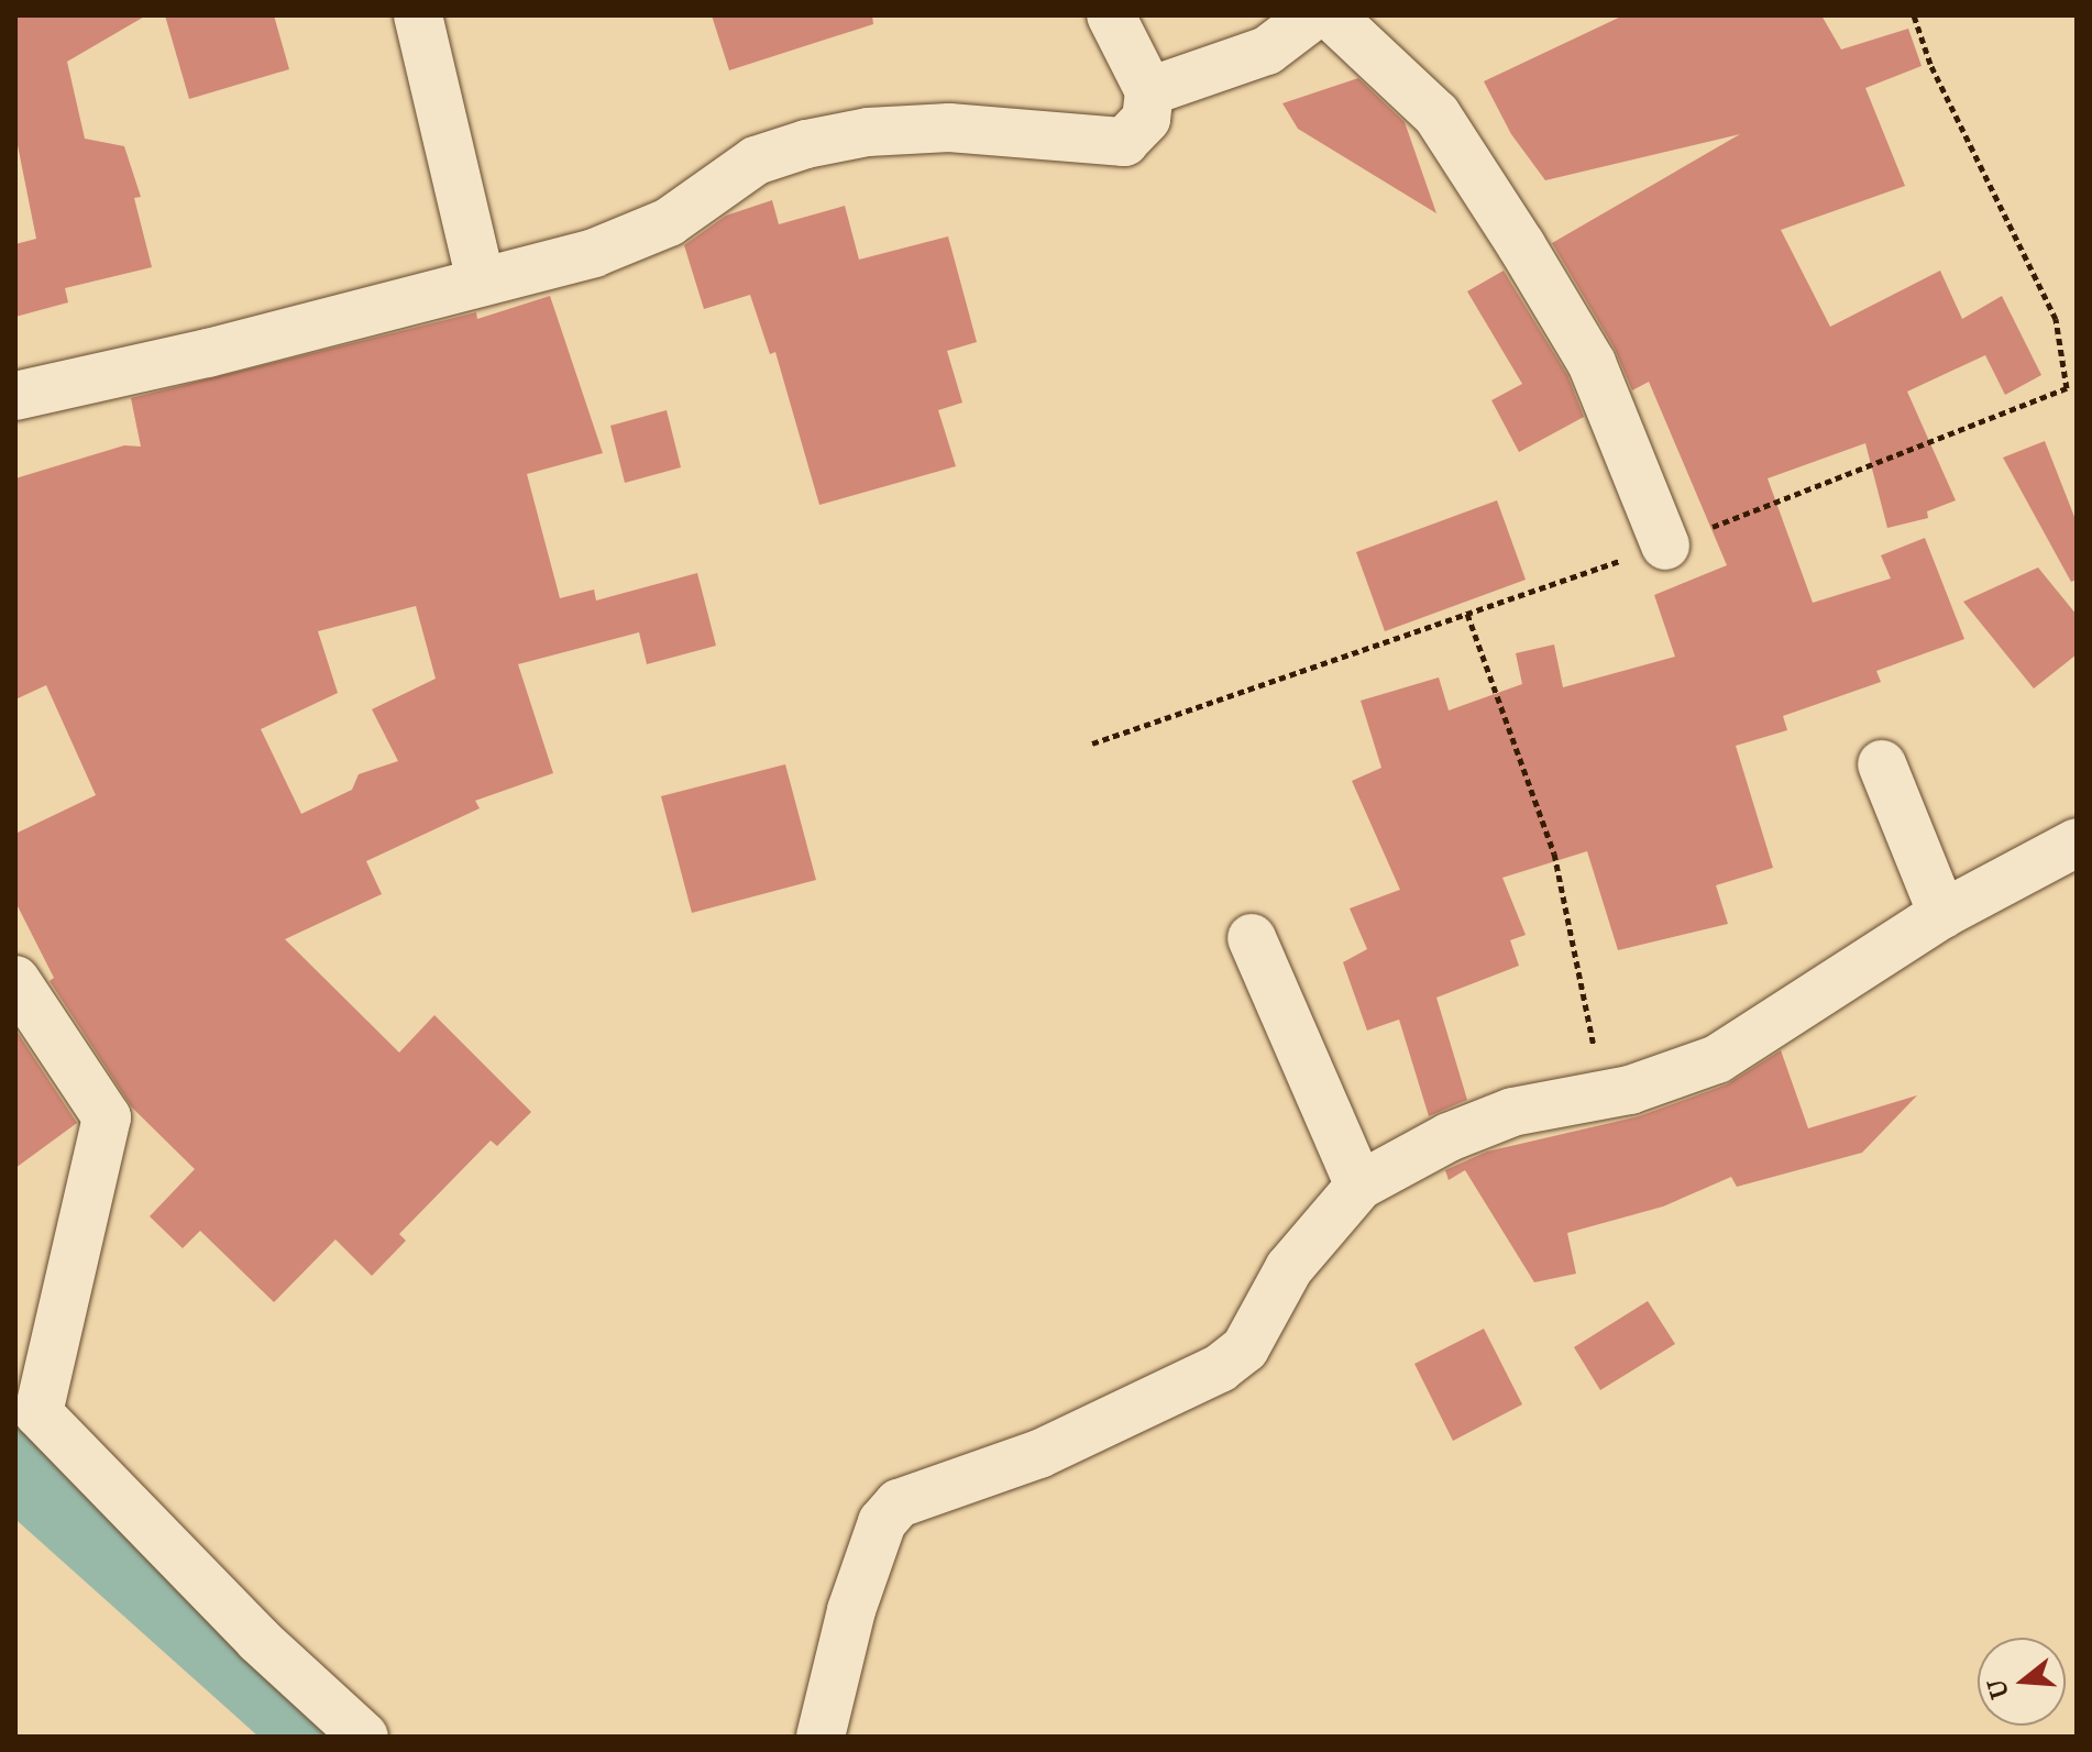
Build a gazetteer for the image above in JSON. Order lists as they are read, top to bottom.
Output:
{
  "north": "left"
}
